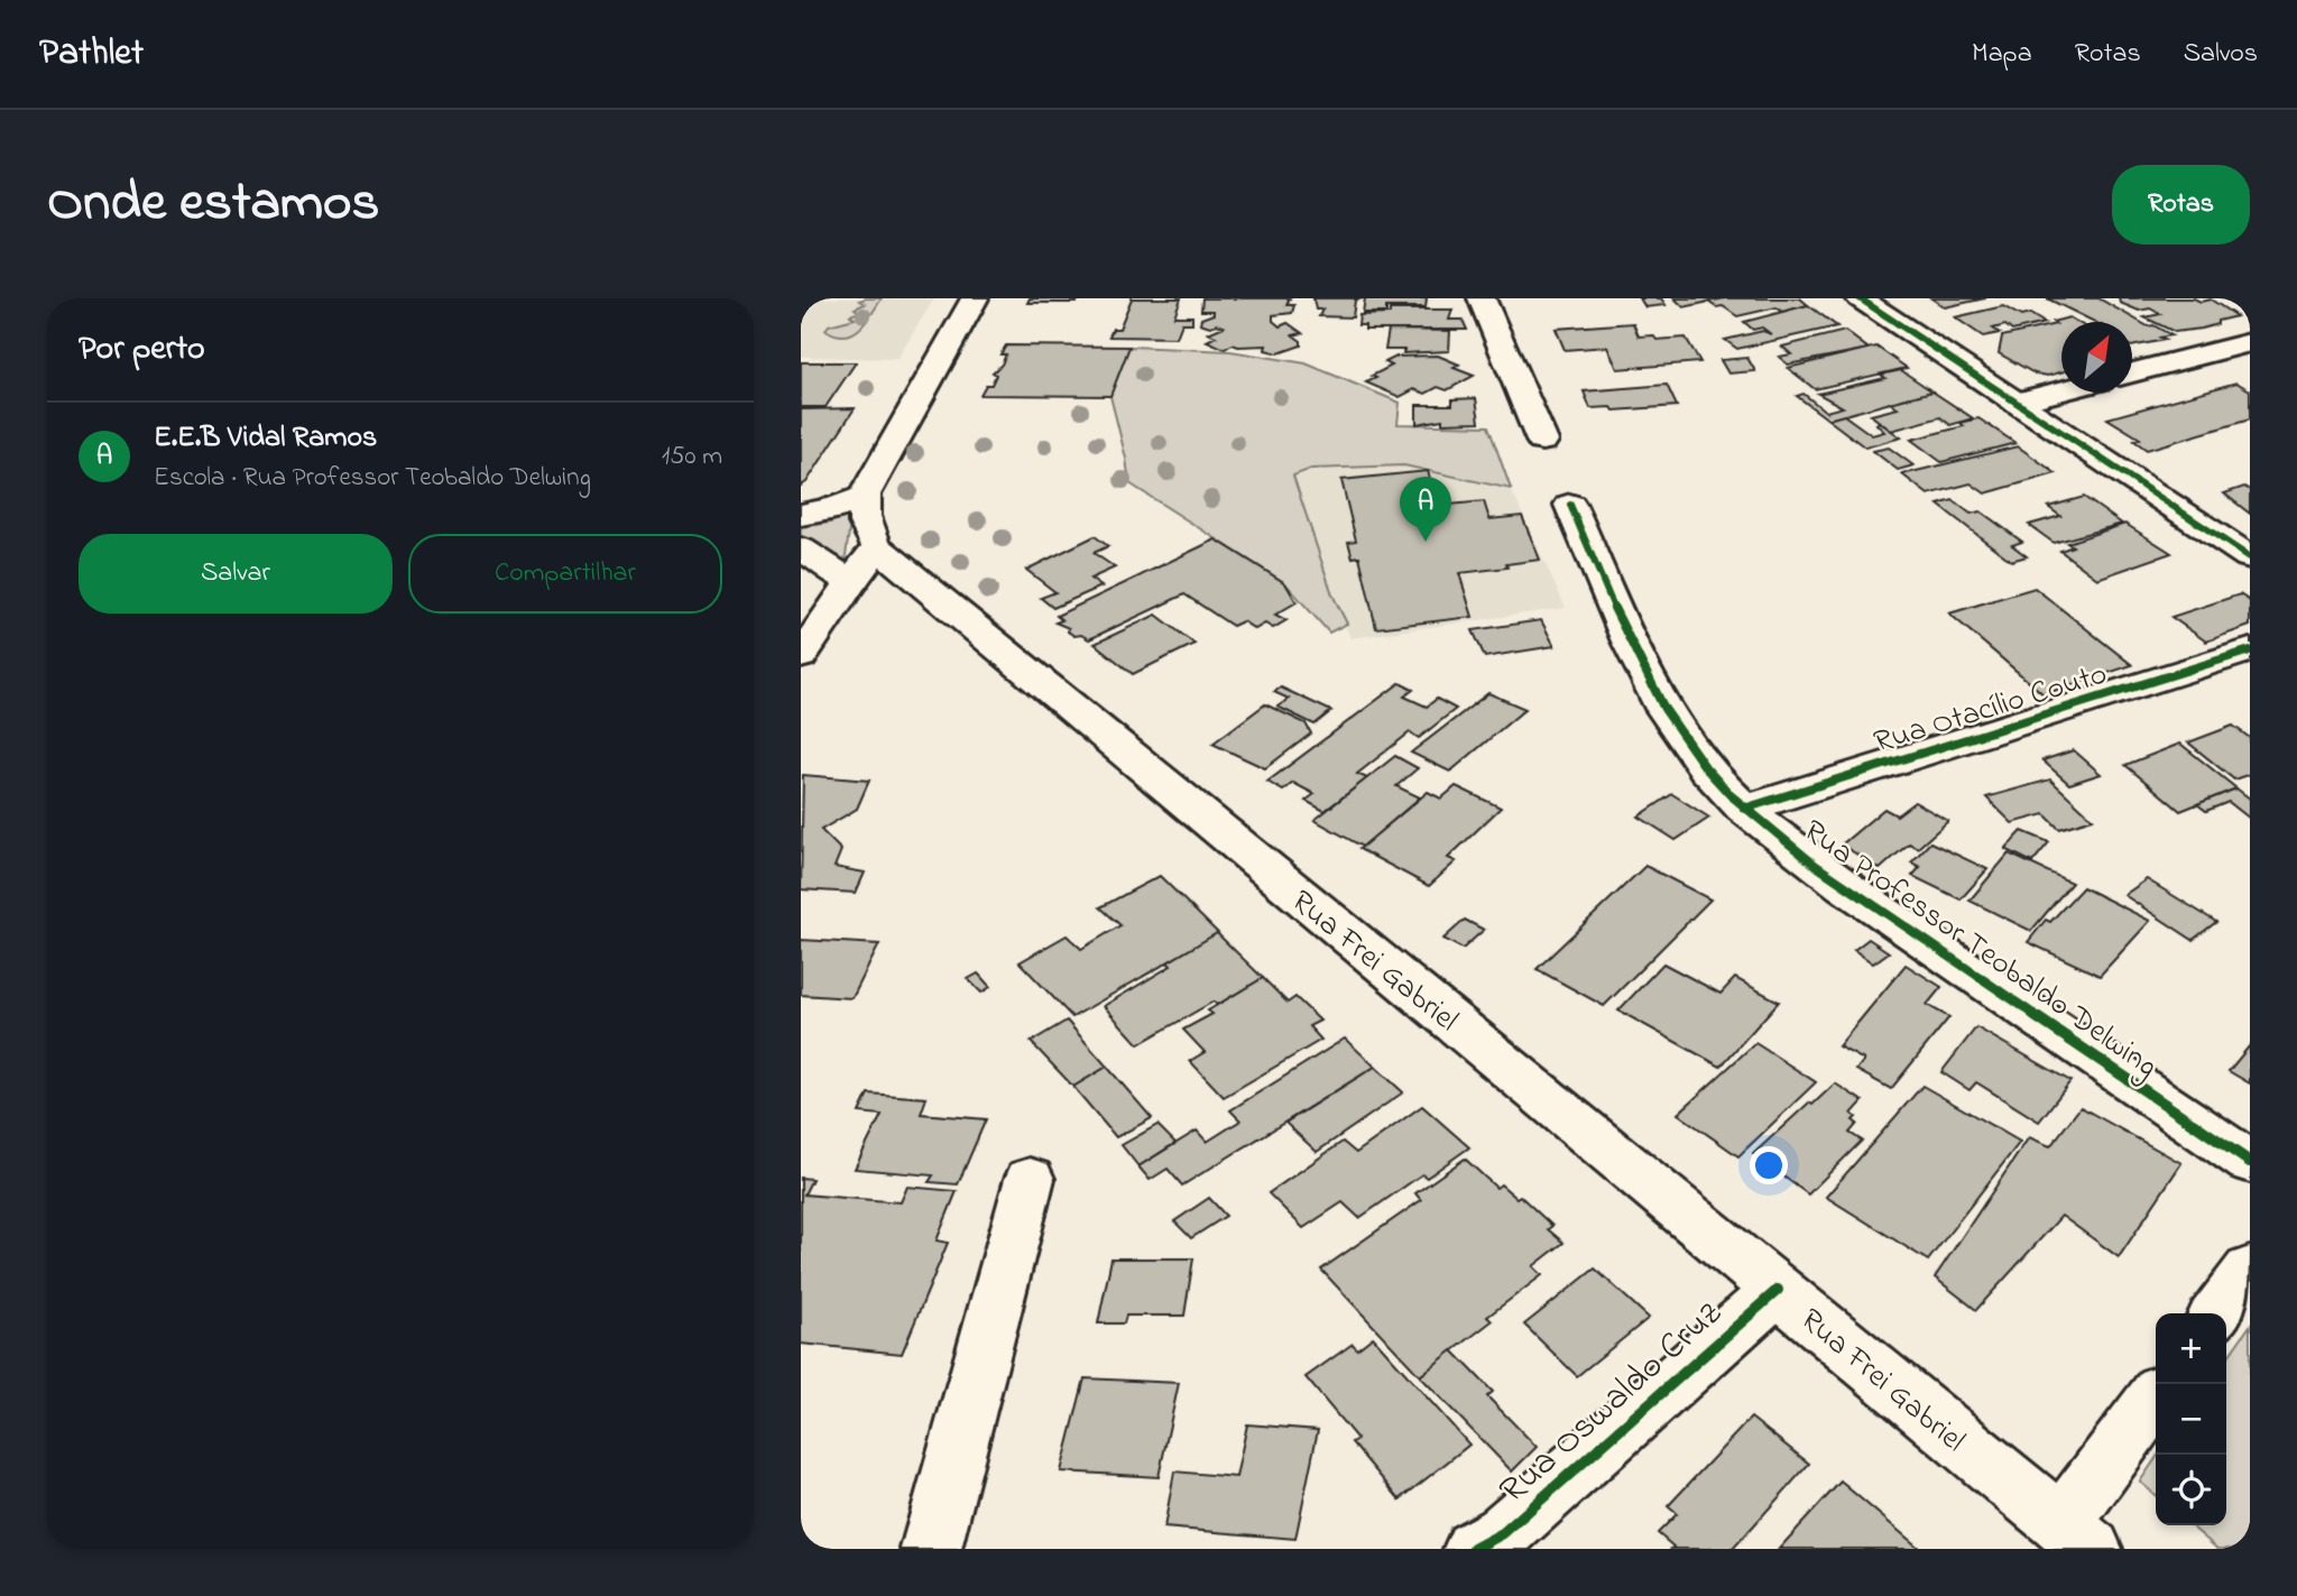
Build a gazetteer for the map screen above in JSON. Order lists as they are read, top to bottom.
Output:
{
  "streets": {
    "street": [
      "Rua Otacílio Couto",
      "Rua Professor Teobaldo Delwing",
      "Rua Frei Gabriel",
      "Rua Oswaldo Cruz"
    ]
  },
  "crossings": [
    ["Rua Otacílio Couto", "Rua Professor Teobaldo Delwing"],
    ["Rua Frei Gabriel", "Rua Oswaldo Cruz"]
  ],
  "north": "top right",
  "page": {
    "header": "Pathlet",
    "nav": ["Mapa", "Rotas", "Salvos"],
    "title": "Onde estamos",
    "buttons": [
      "Rotas",
      ["Salvar", "Compartilhar"]
    ],
    "heading": "Por perto",
    "list": [
      {
        "mark": "A",
        "name": "E.E.B Vidal Ramos",
        "note": "Escola · Rua Professor Teobaldo Delwing",
        "value": "150 m"
      }
    ],
    "pins": "A",
    "map_buttons": ["+", "−"]
  }
}
